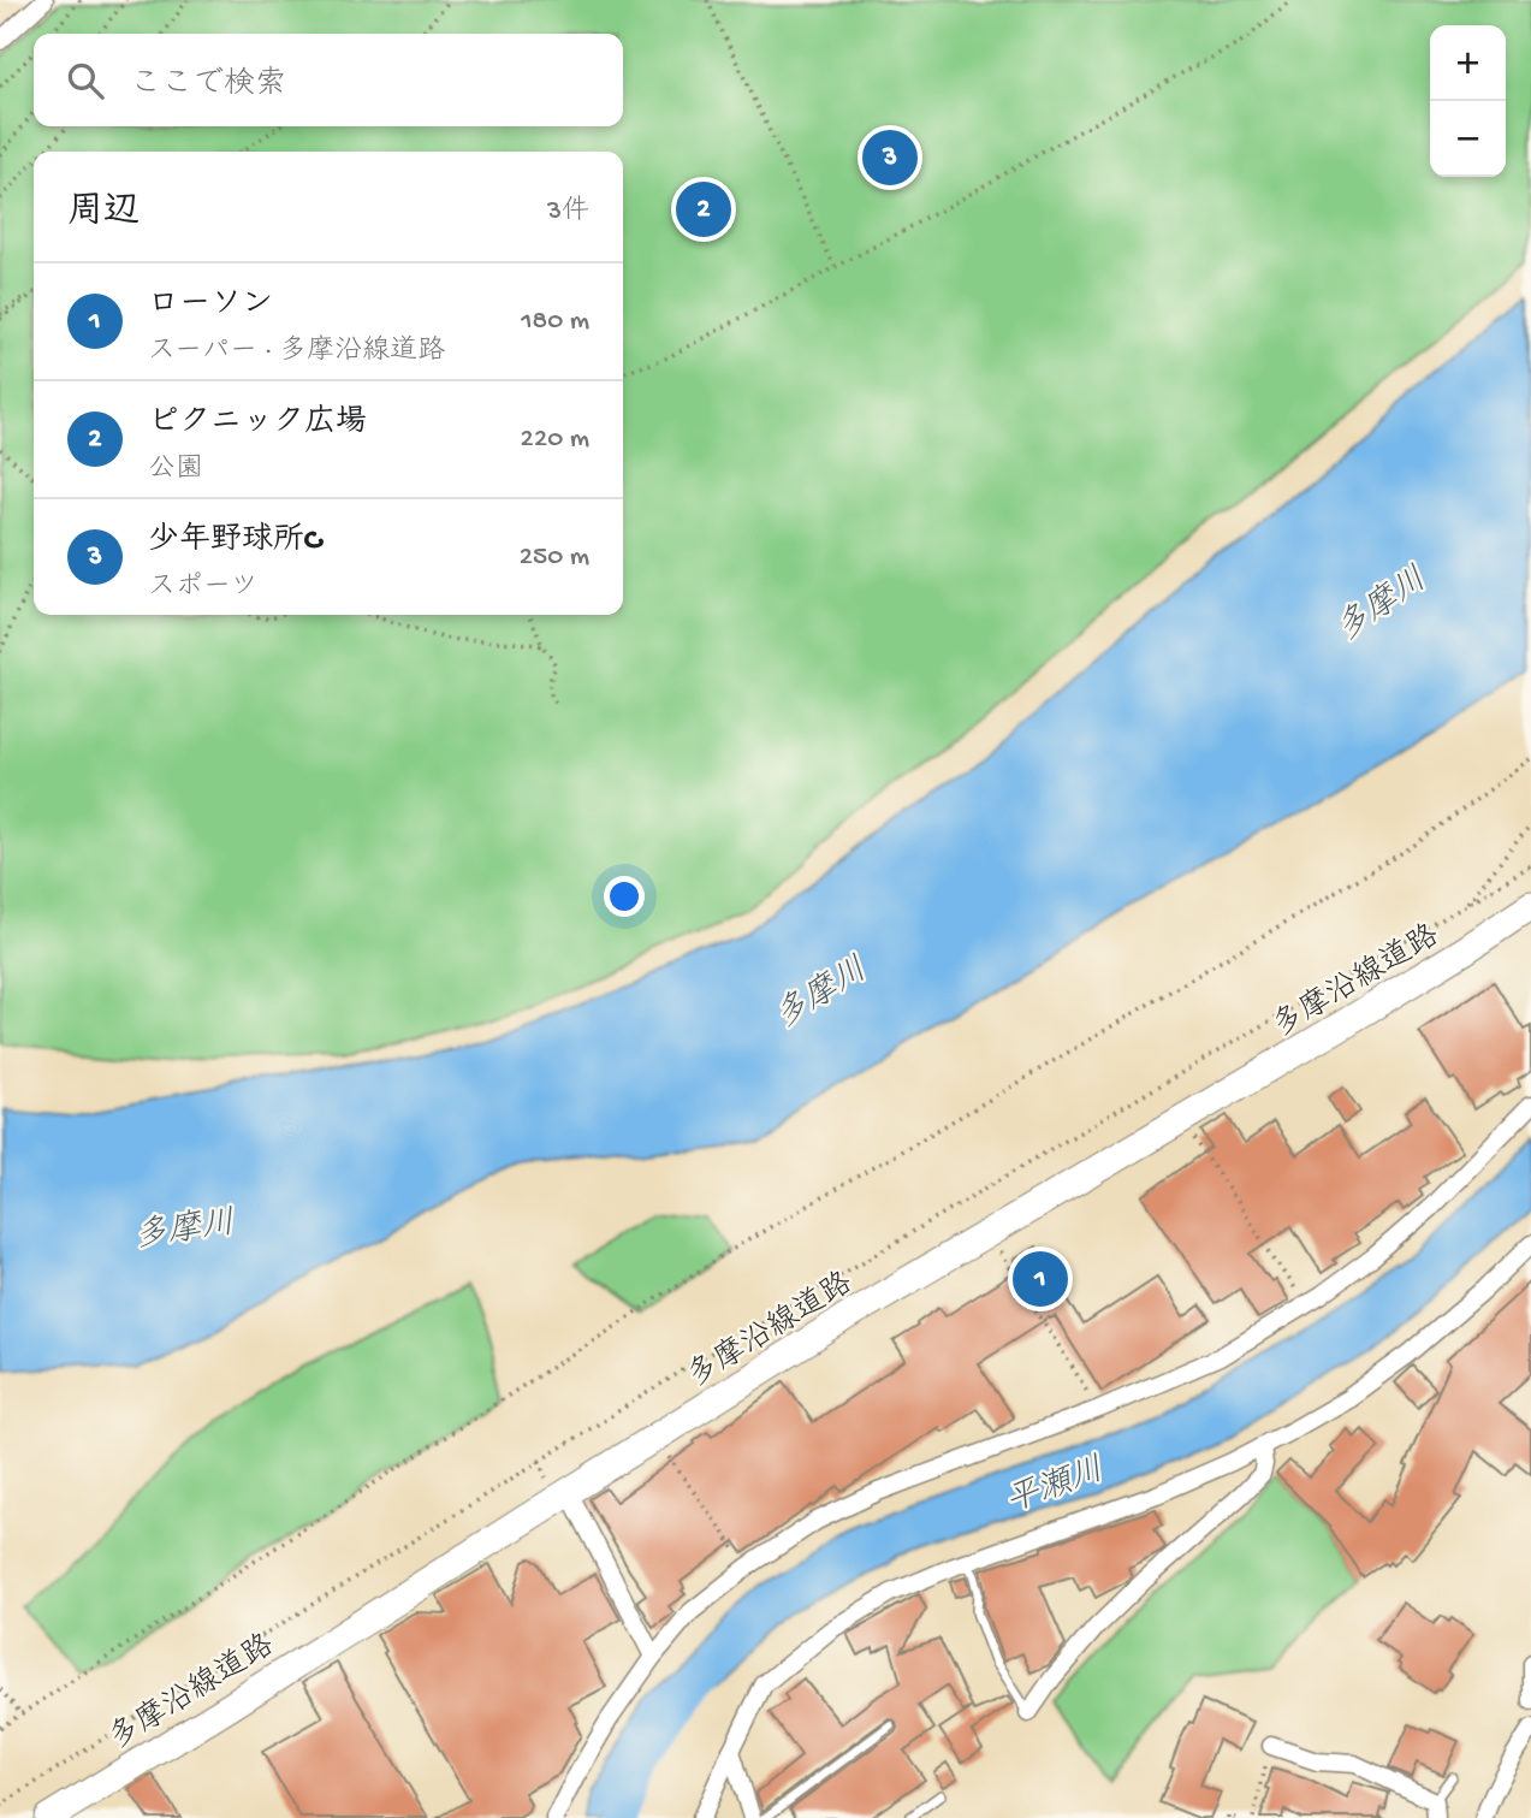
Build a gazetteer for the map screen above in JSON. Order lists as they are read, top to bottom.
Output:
{
  "streets": {
    "main road": ["多摩沿線道路"]
  },
  "water": ["多摩川", "平瀬川"],
  "page": {
    "map_buttons": ["+", "−"],
    "search": "ここで検索",
    "pins": ["3", "2", "1"],
    "heading": ["周辺", "3件"],
    "list": [
      {
        "mark": "1",
        "name": "ローソン",
        "note": "スーパー · 多摩沿線道路",
        "value": "180 m"
      },
      {
        "mark": "2",
        "name": "ピクニック広場",
        "note": "公園",
        "value": "220 m"
      },
      {
        "mark": "3",
        "name": "少年野球所C",
        "note": "スポーツ",
        "value": "250 m"
      }
    ]
  }
}
